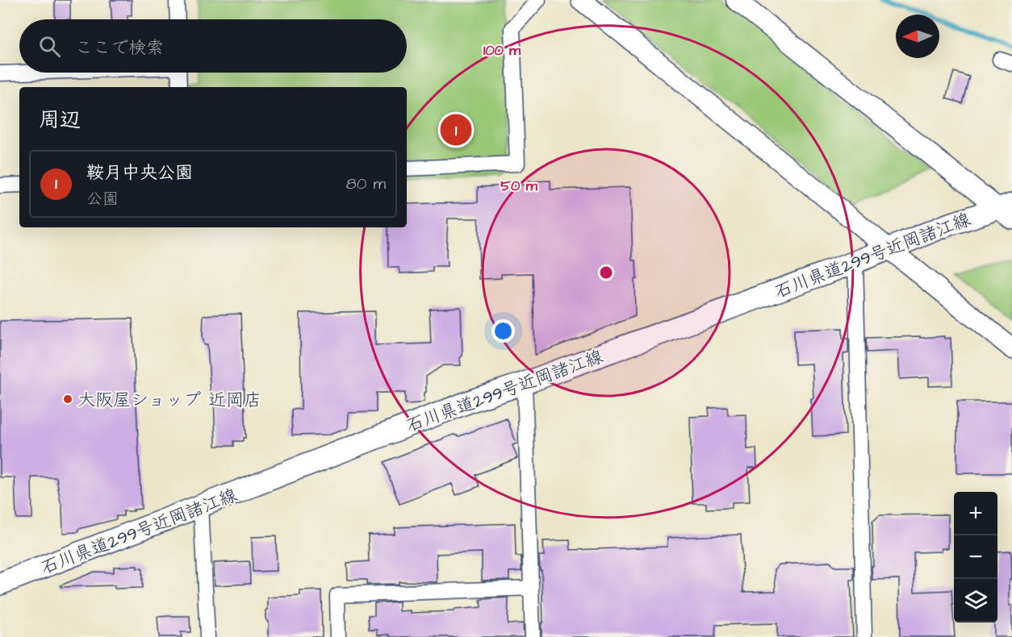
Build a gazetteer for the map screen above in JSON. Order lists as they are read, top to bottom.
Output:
{
  "streets": {
    "main road": ["石川県道299号近岡諸江線"]
  },
  "places": ["大阪屋ショップ 近岡店"],
  "north": "left",
  "page": {
    "search": "ここで検索",
    "heading": "周辺",
    "pins": "1",
    "list": [
      {
        "mark": "1",
        "name": "鞍月中央公園",
        "note": "公園",
        "value": "80 m"
      }
    ],
    "map_buttons": ["+", "−"]
  },
  "rings": ["100 m", "50 m"]
}
